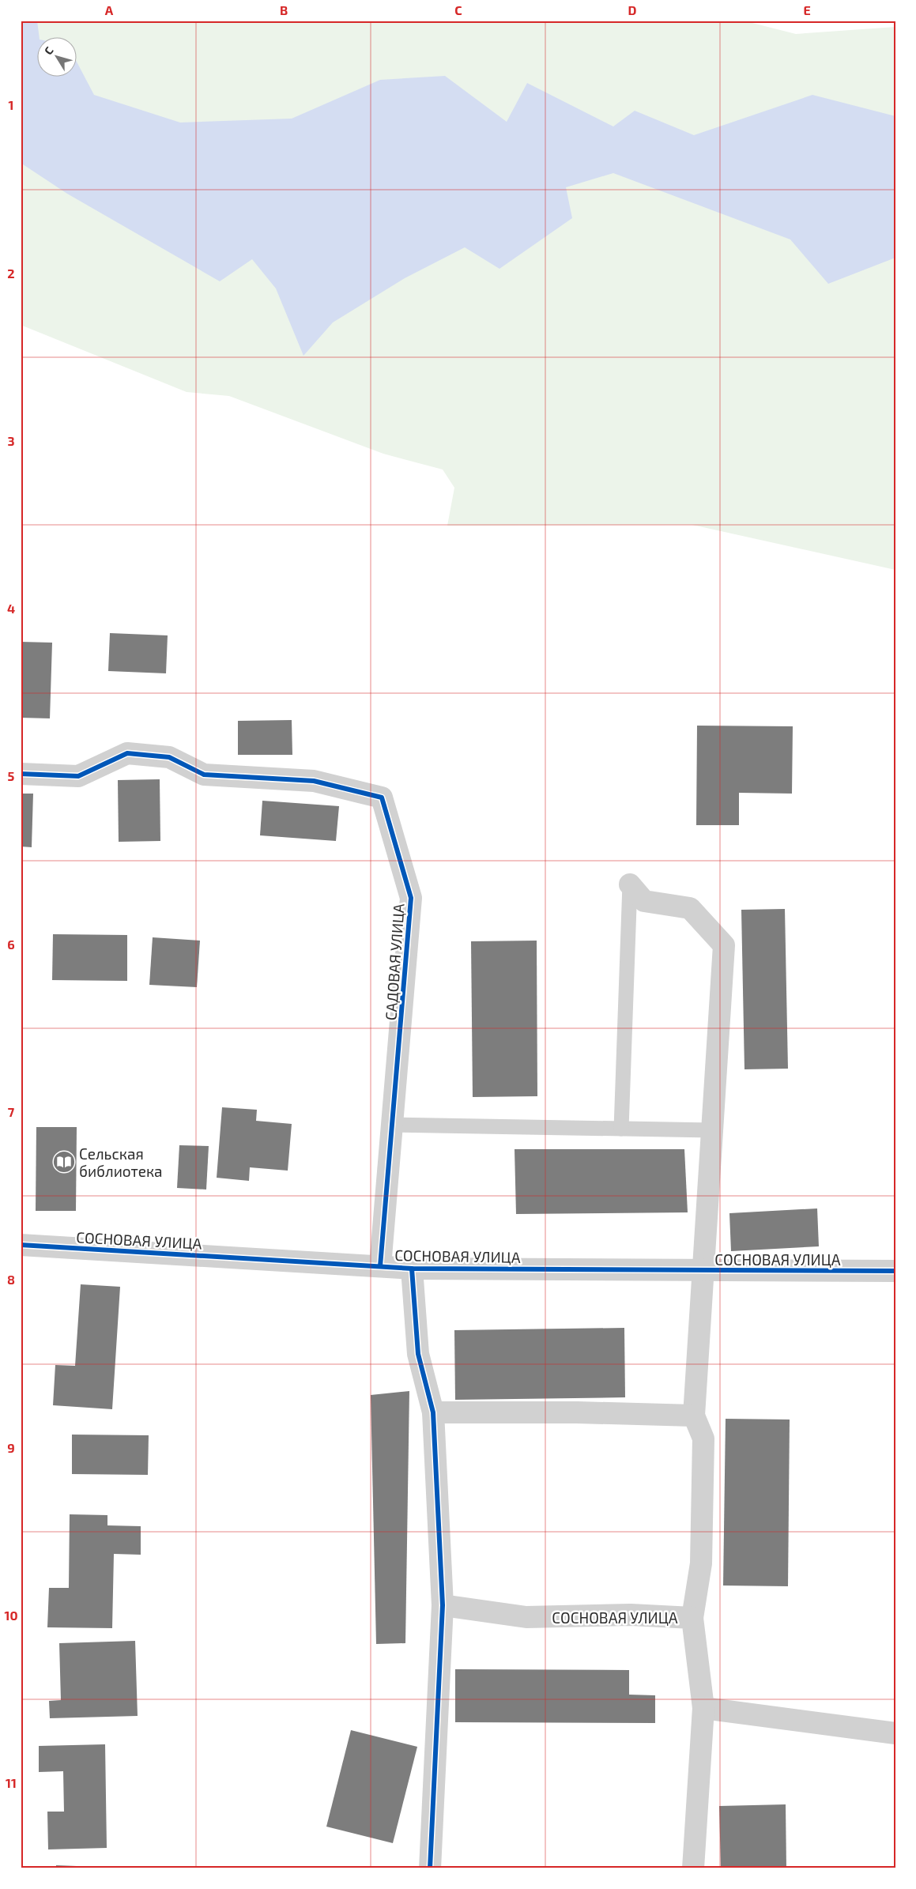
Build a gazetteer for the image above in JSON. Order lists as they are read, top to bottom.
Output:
{
  "streets": {
    "street": ["САДОВАЯ УЛИЦА", "СОСНОВАЯ УЛИЦА"]
  },
  "crossings": [
    ["САДОВАЯ УЛИЦА", "СОСНОВАЯ УЛИЦА"]
  ],
  "places": {
    "library": ["Сельская библиотека"]
  },
  "north": "top left",
  "grid": {
    "columns": [
      "A",
      "B",
      "C",
      "D",
      "E"
    ],
    "rows": [
      "1",
      "2",
      "3",
      "4",
      "5",
      "6",
      "7",
      "8",
      "9",
      "10",
      "11"
    ]
  }
}
